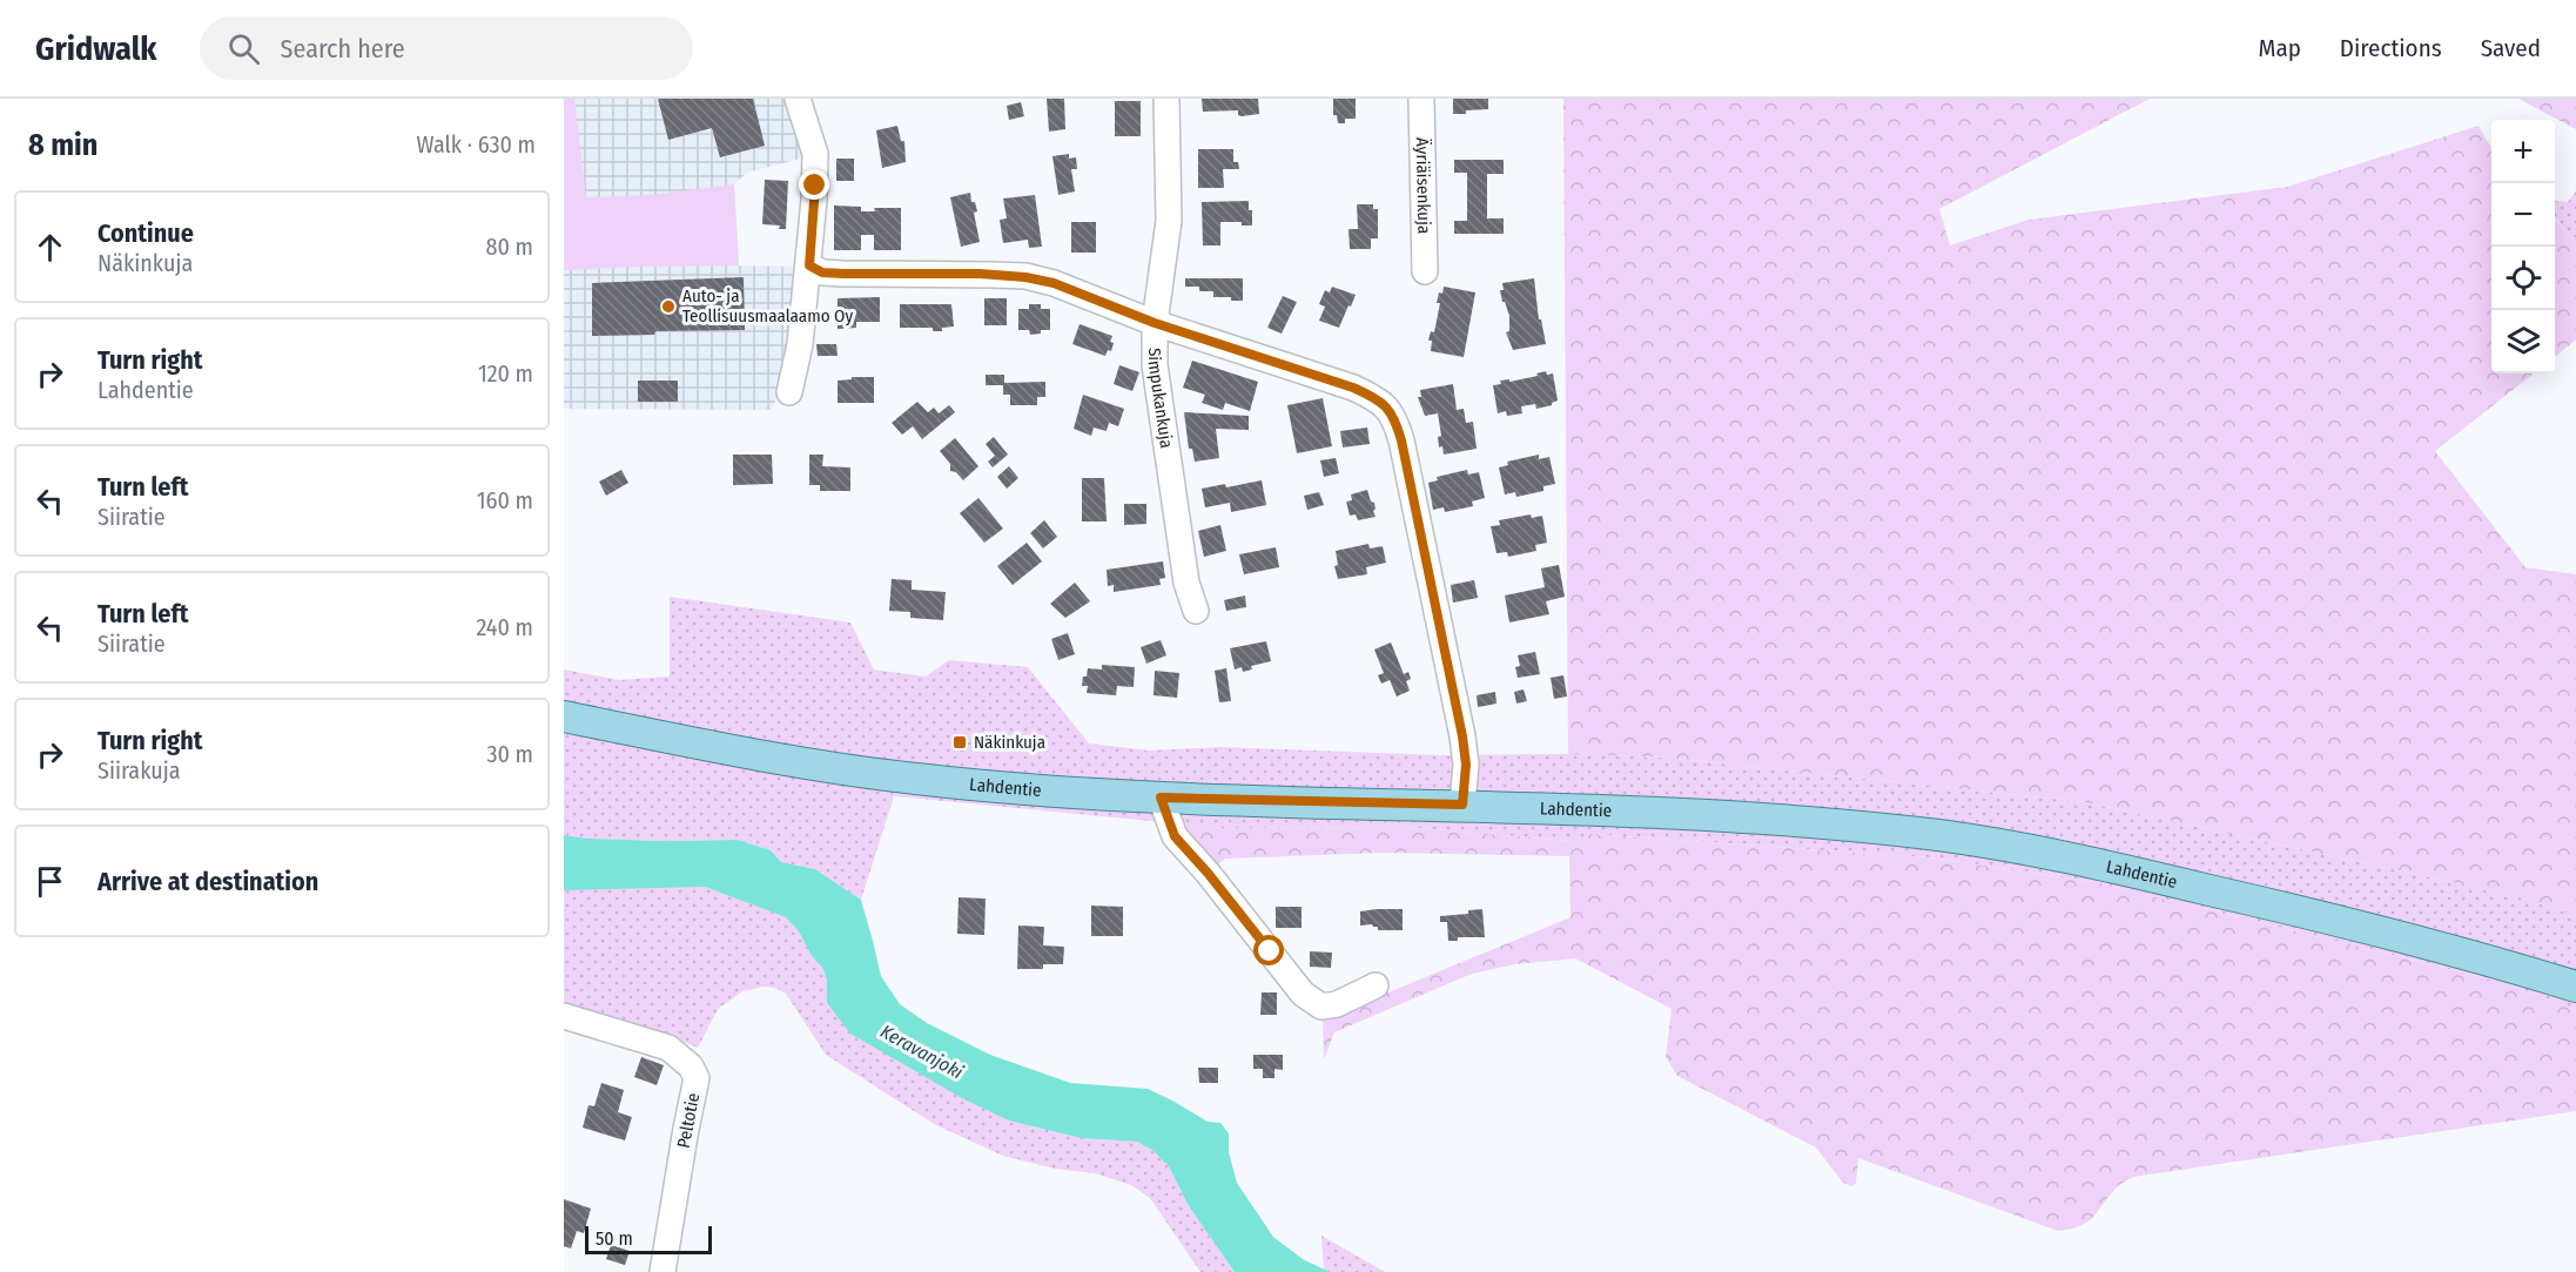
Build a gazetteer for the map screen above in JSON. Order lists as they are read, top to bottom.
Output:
{
  "streets": {
    "main road": ["Lahdentie"],
    "street": ["Äyriäisenkuja", "Simpukankuja", "Peltotie"]
  },
  "water": ["Keravanjoki"],
  "places": {
    "other": ["Auto- ja Teollisuusmaalaamo Oy"],
    "transit": ["Näkinkuja"]
  },
  "scale_bar": "50 m",
  "page": {
    "header": "Gridwalk",
    "search": "Search here",
    "nav": ["Map", "Directions", "Saved"],
    "heading": ["8 min", "Walk · 630 m"],
    "map_buttons": ["+", "−"],
    "list": [
      ["Continue", "Näkinkuja", "80 m"],
      ["Turn right", "Lahdentie", "120 m"],
      ["Turn left", "Siiratie", "160 m"],
      ["Turn left", "Siiratie", "240 m"],
      ["Turn right", "Siirakuja", "30 m"],
      "Arrive at destination"
    ],
    "scale": "50 m"
  }
}
